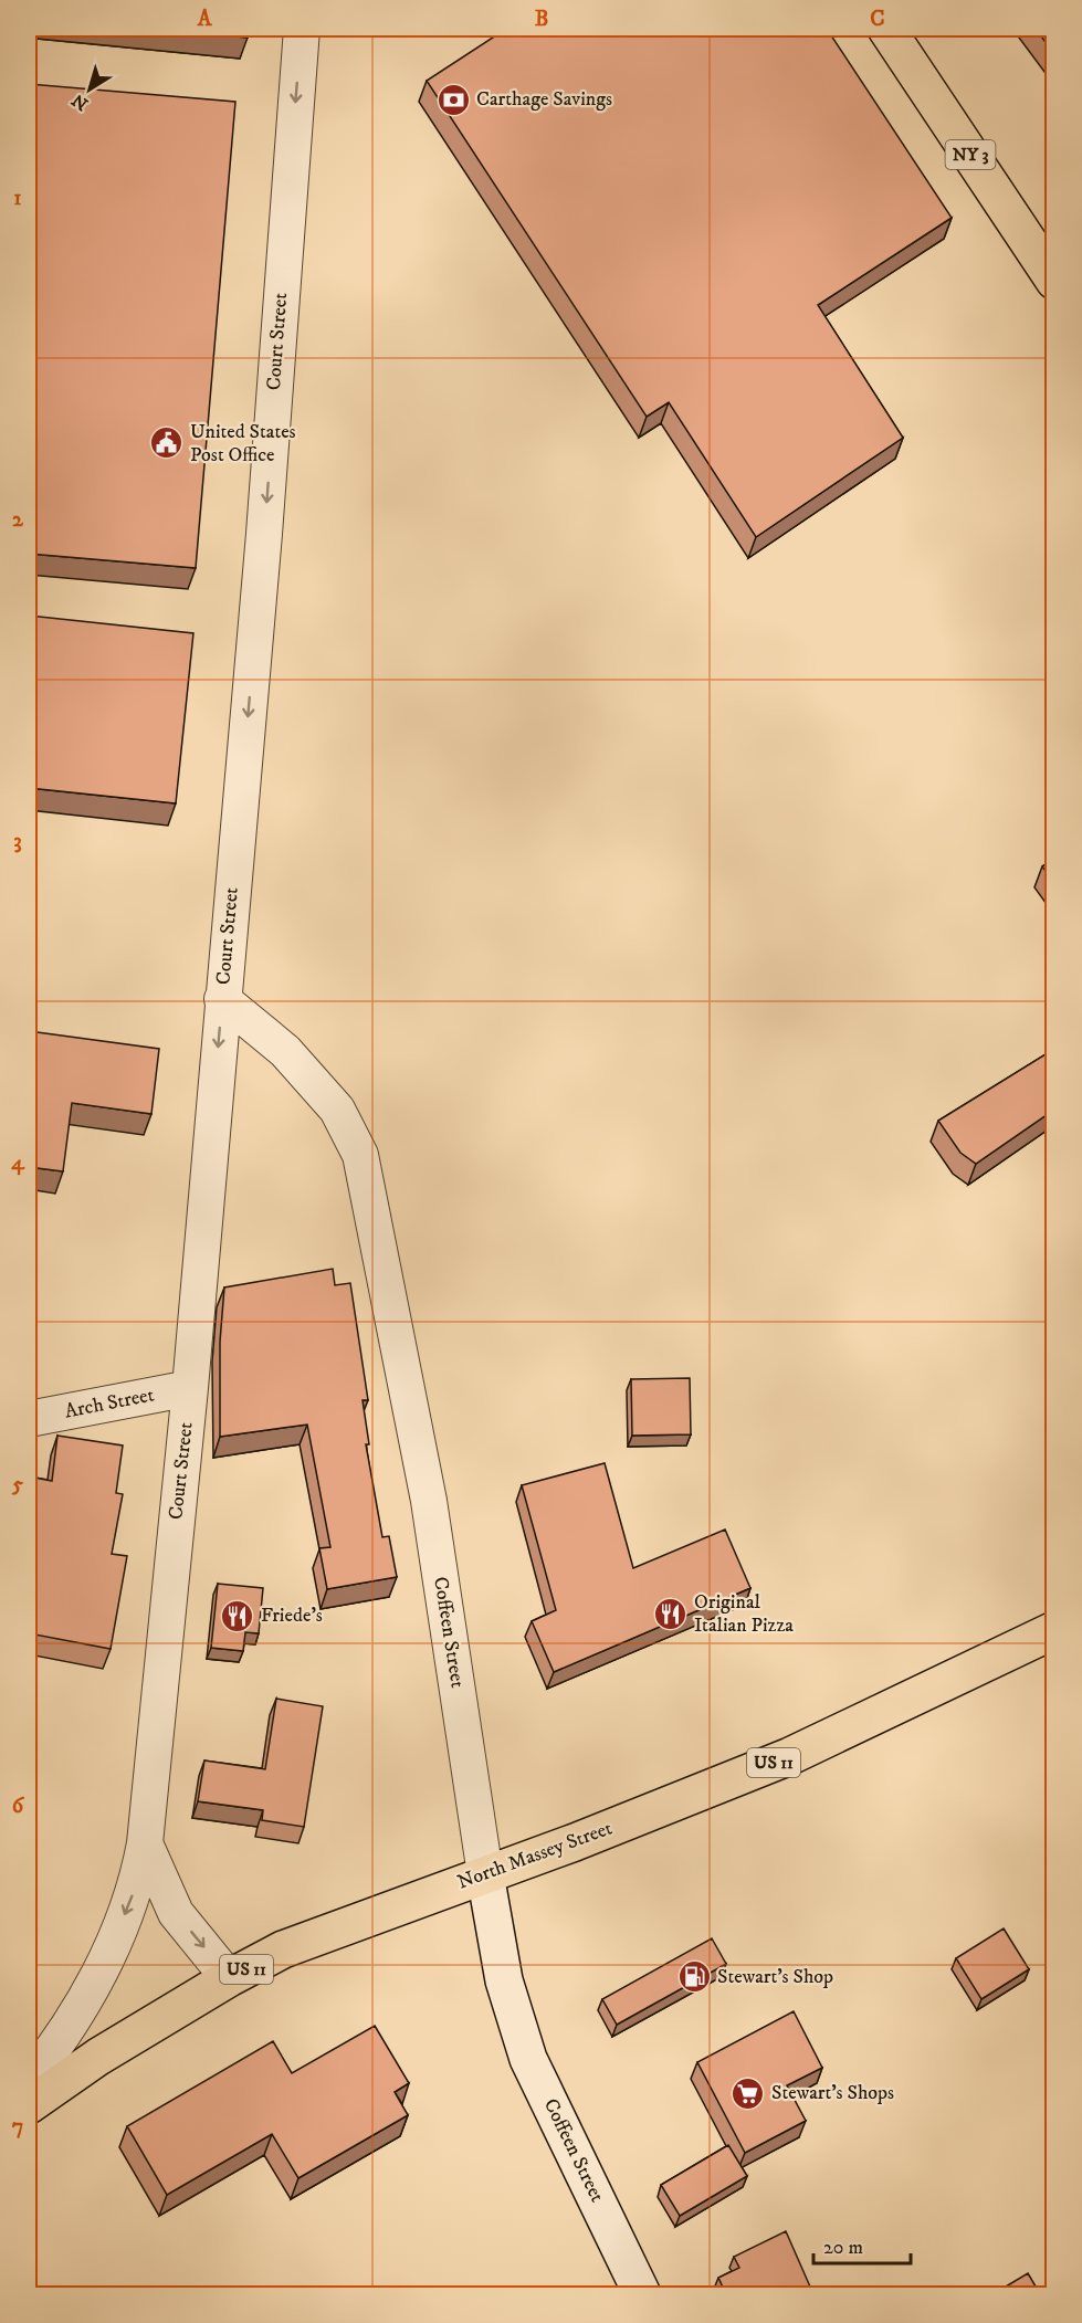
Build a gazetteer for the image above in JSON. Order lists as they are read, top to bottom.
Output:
{
  "streets": {
    "main road": [
      "NY 3",
      "Coffeen Street",
      "US 11",
      "North Massey Street"
    ],
    "street": ["Court Street", "Arch Street"]
  },
  "crossings": [
    ["Court Street", "Arch Street"],
    ["Court Street", "Coffeen Street"],
    ["Court Street", "North Massey Street"],
    ["Coffeen Street", "North Massey Street"]
  ],
  "one_way": ["Court Street"],
  "places": {
    "bank": ["Carthage Savings"],
    "public building": ["United States Post Office"],
    "restaurant": ["Original Italian Pizza", "Friede's"],
    "fuel station": ["Stewart's Shop"],
    "supermarket": ["Stewart's Shops"]
  },
  "scale_bar": "20 m",
  "north": "bottom left",
  "grid": {
    "columns": ["A", "B", "C"],
    "rows": [
      "1",
      "2",
      "3",
      "4",
      "5",
      "6",
      "7"
    ]
  }
}
